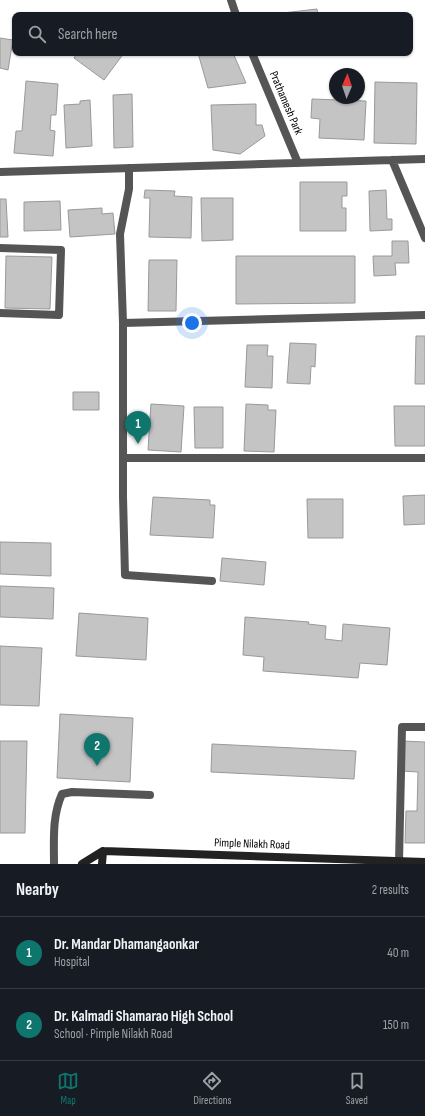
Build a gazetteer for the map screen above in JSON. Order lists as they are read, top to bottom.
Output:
{
  "streets": {
    "main road": ["Pimple Nilakh Road"],
    "street": ["Prathamesh Park"]
  },
  "north": "top",
  "page": {
    "search": "Search here",
    "pins": ["1", "2"],
    "heading": ["Nearby", "2 results"],
    "list": [
      {
        "mark": "1",
        "name": "Dr. Mandar Dhamangaonkar",
        "note": "Hospital",
        "value": "40 m"
      },
      {
        "mark": "2",
        "name": "Dr. Kalmadi Shamarao High School",
        "note": "School · Pimple Nilakh Road",
        "value": "150 m"
      }
    ],
    "nav": ["Map", "Directions", "Saved"]
  }
}
